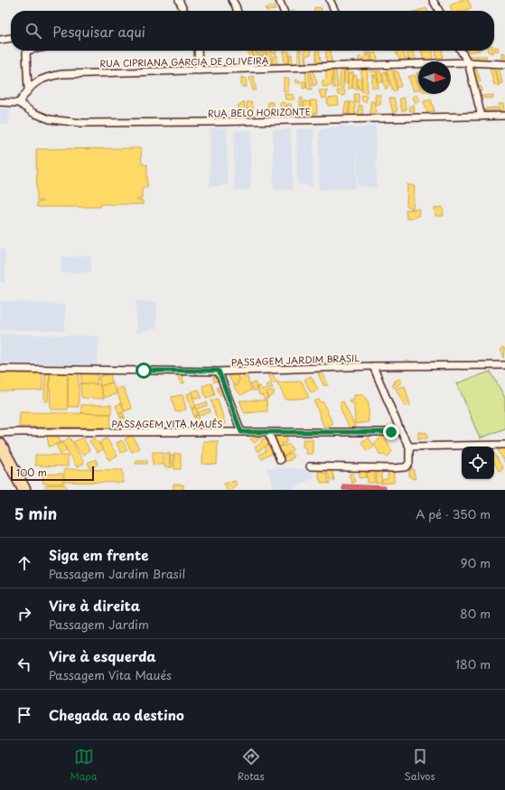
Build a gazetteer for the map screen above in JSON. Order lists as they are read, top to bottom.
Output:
{
  "streets": {
    "street": [
      "RUA CIPRIANA GARCIA DE OLIVEIRA",
      "RUA BELO HORIZONTE",
      "PASSAGEM JARDIM BRASIL",
      "PASSAGEM VITA MAUÉS"
    ]
  },
  "crossings": [
    ["RUA CIPRIANA GARCIA DE OLIVEIRA", "RUA BELO HORIZONTE"]
  ],
  "scale_bar": "100 m",
  "north": "right",
  "page": {
    "search": "Pesquisar aqui",
    "scale": "100 m",
    "heading": ["5 min", "A pé · 350 m"],
    "list": [
      ["Siga em frente", "Passagem Jardim Brasil", "90 m"],
      ["Vire à direita", "Passagem Jardim", "80 m"],
      ["Vire à esquerda", "Passagem Vita Maués", "180 m"],
      "Chegada ao destino"
    ],
    "nav": ["Mapa", "Rotas", "Salvos"]
  }
}
